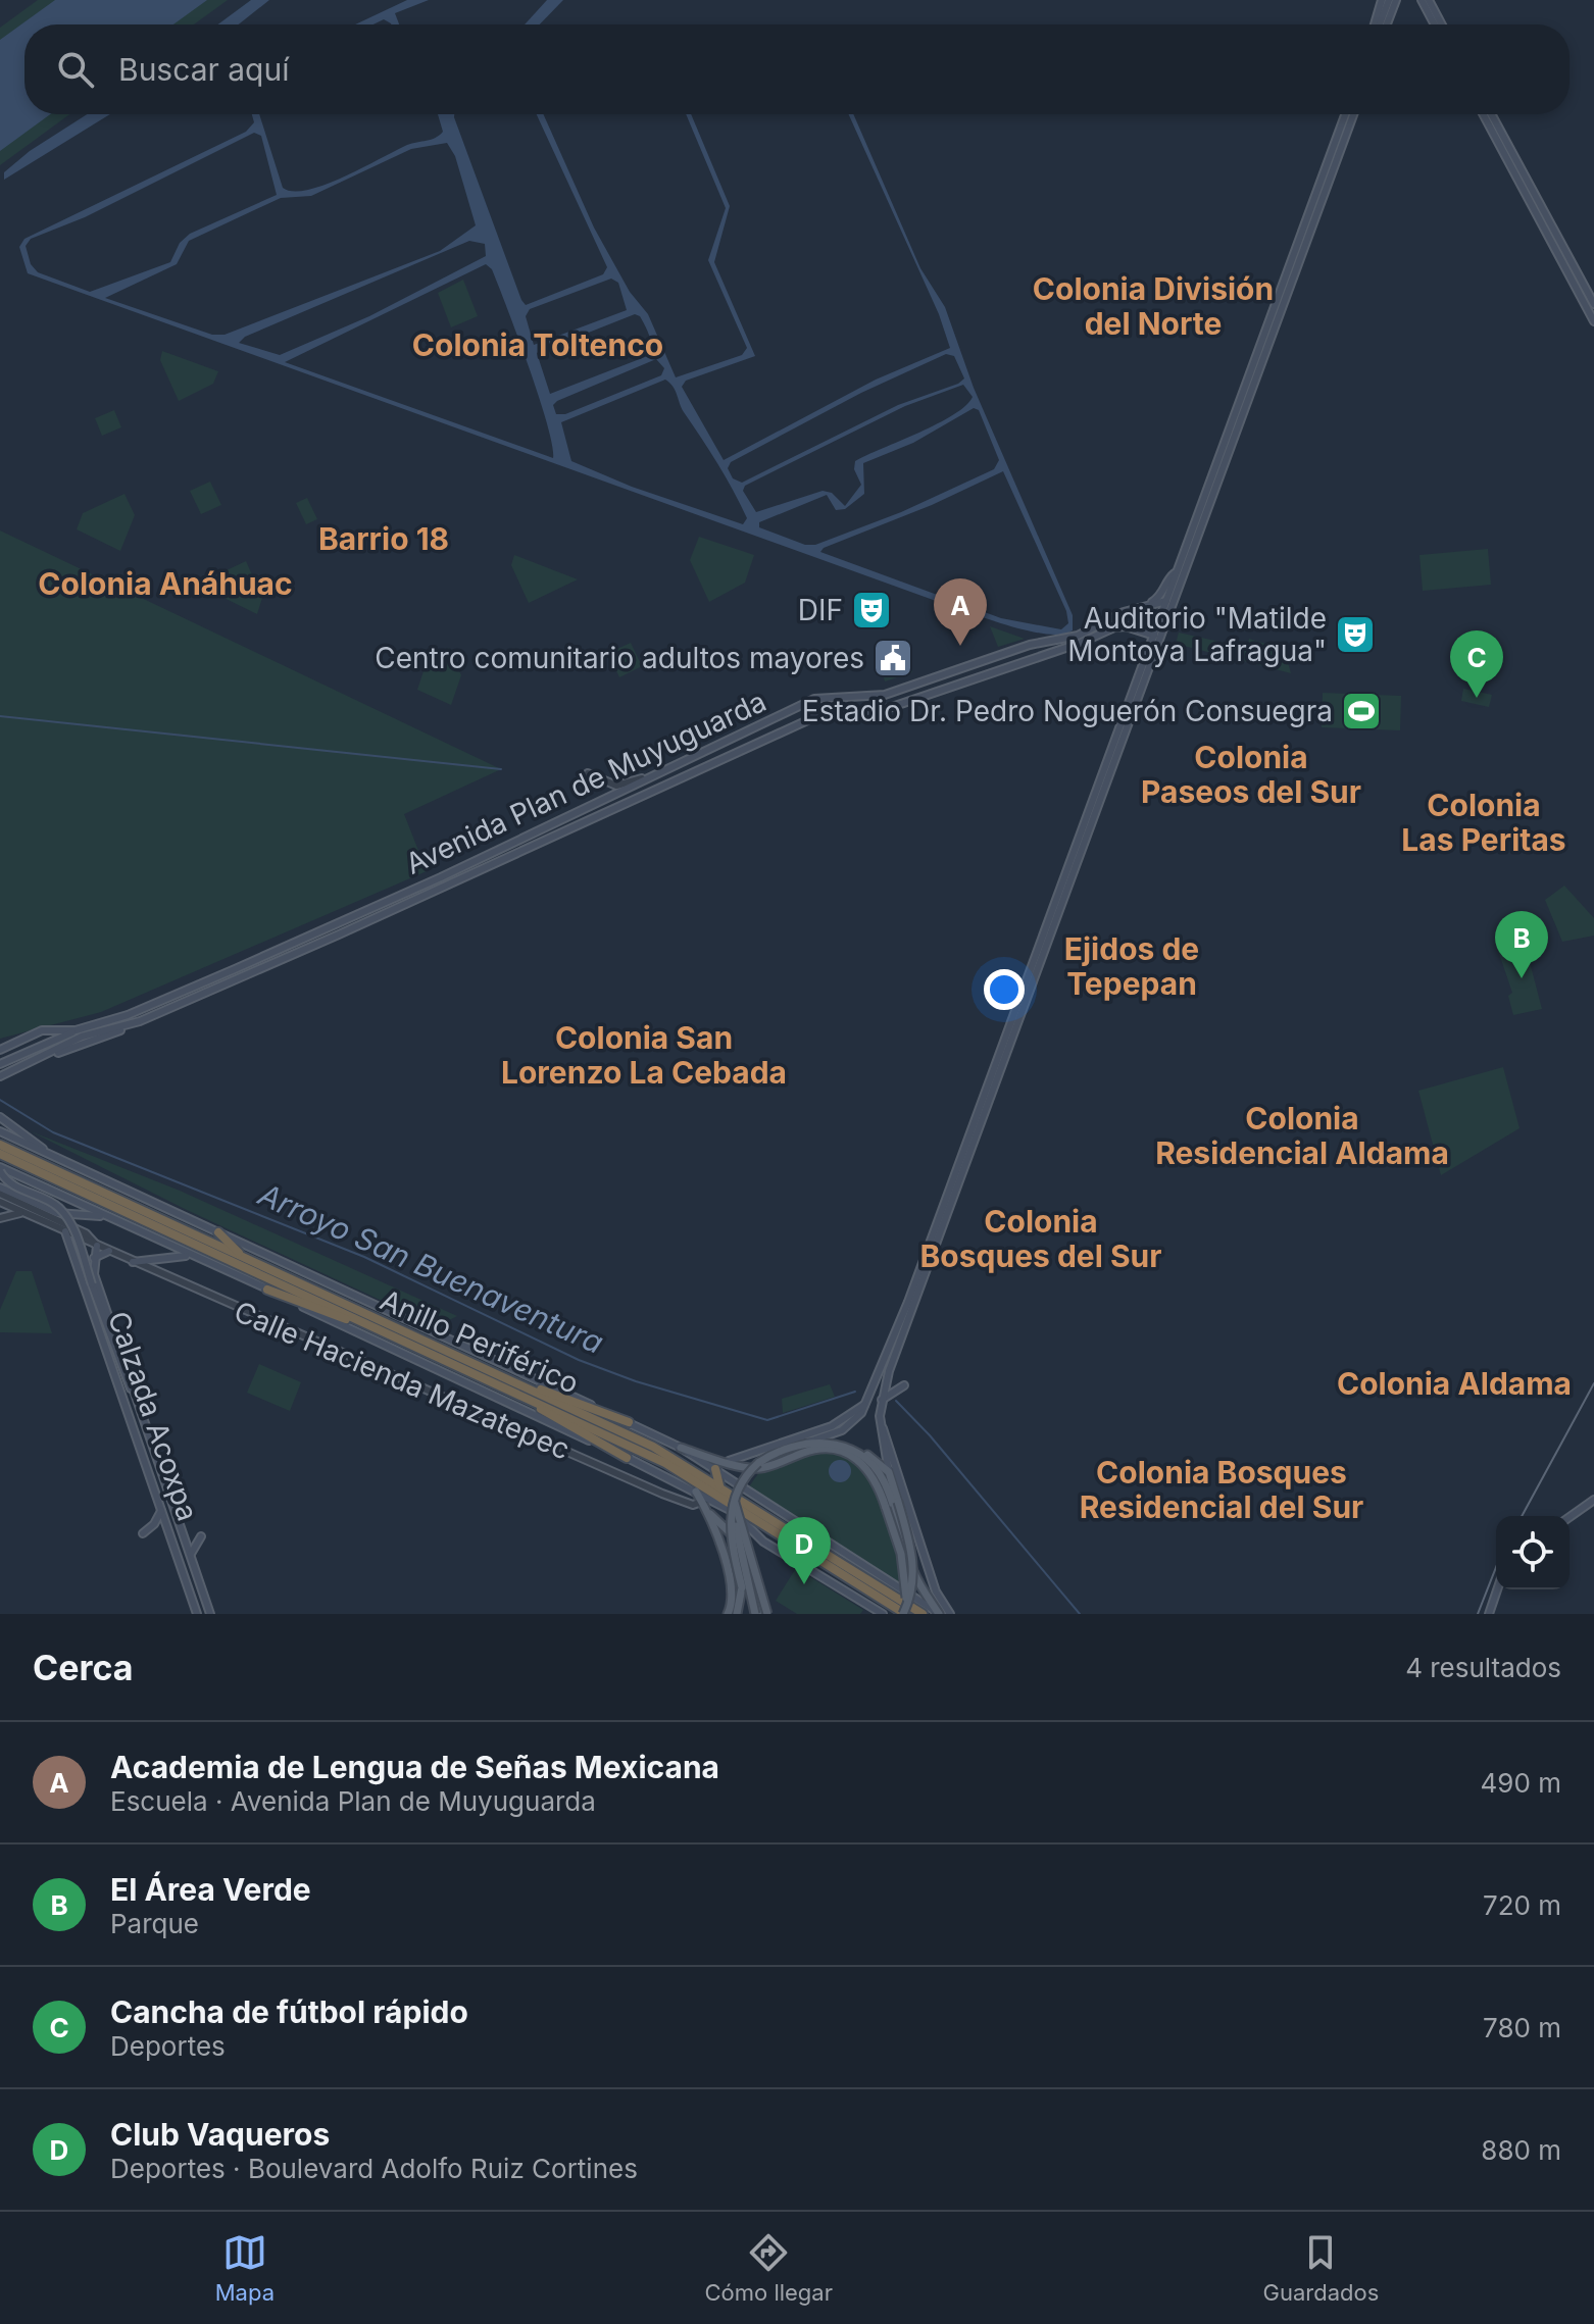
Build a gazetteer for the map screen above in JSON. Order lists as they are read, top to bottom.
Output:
{
  "streets": {
    "highway": ["Anillo Periférico"],
    "main road": ["Avenida Plan de Muyuguarda", "Calzada Acoxpa"],
    "street": ["Calle Hacienda Mazatepec"]
  },
  "crossings": [
    ["Calle Hacienda Mazatepec", "Calzada Acoxpa"]
  ],
  "districts": [
    "Colonia División del Norte",
    "Colonia Toltenco",
    "Barrio 18",
    "Colonia Anáhuac",
    "Colonia Paseos del Sur",
    "Colonia Las Peritas",
    "Ejidos de Tepepan",
    "Colonia San Lorenzo La Cebada",
    "Colonia Residencial Aldama",
    "Colonia Bosques del Sur",
    "Colonia Aldama",
    "Colonia Bosques Residencial del Sur"
  ],
  "water": ["Arroyo San Buenaventura"],
  "places": {
    "theatre": ["DIF", "Auditorio \"Matilde Montoya Lafragua\""],
    "public building": ["Centro comunitario adultos mayores"],
    "sports": ["Estadio Dr. Pedro Noguerón Consuegra"]
  },
  "page": {
    "search": "Buscar aquí",
    "pins": [
      "A",
      "C",
      "B",
      "D"
    ],
    "heading": ["Cerca", "4 resultados"],
    "list": [
      {
        "mark": "A",
        "name": "Academia de Lengua de Señas Mexicana",
        "note": "Escuela · Avenida Plan de Muyuguarda",
        "value": "490 m"
      },
      {
        "mark": "B",
        "name": "El Área Verde",
        "note": "Parque",
        "value": "720 m"
      },
      {
        "mark": "C",
        "name": "Cancha de fútbol rápido",
        "note": "Deportes",
        "value": "780 m"
      },
      {
        "mark": "D",
        "name": "Club Vaqueros",
        "note": "Deportes · Boulevard Adolfo Ruiz Cortines",
        "value": "880 m"
      }
    ],
    "nav": ["Mapa", "Cómo llegar", "Guardados"]
  }
}
